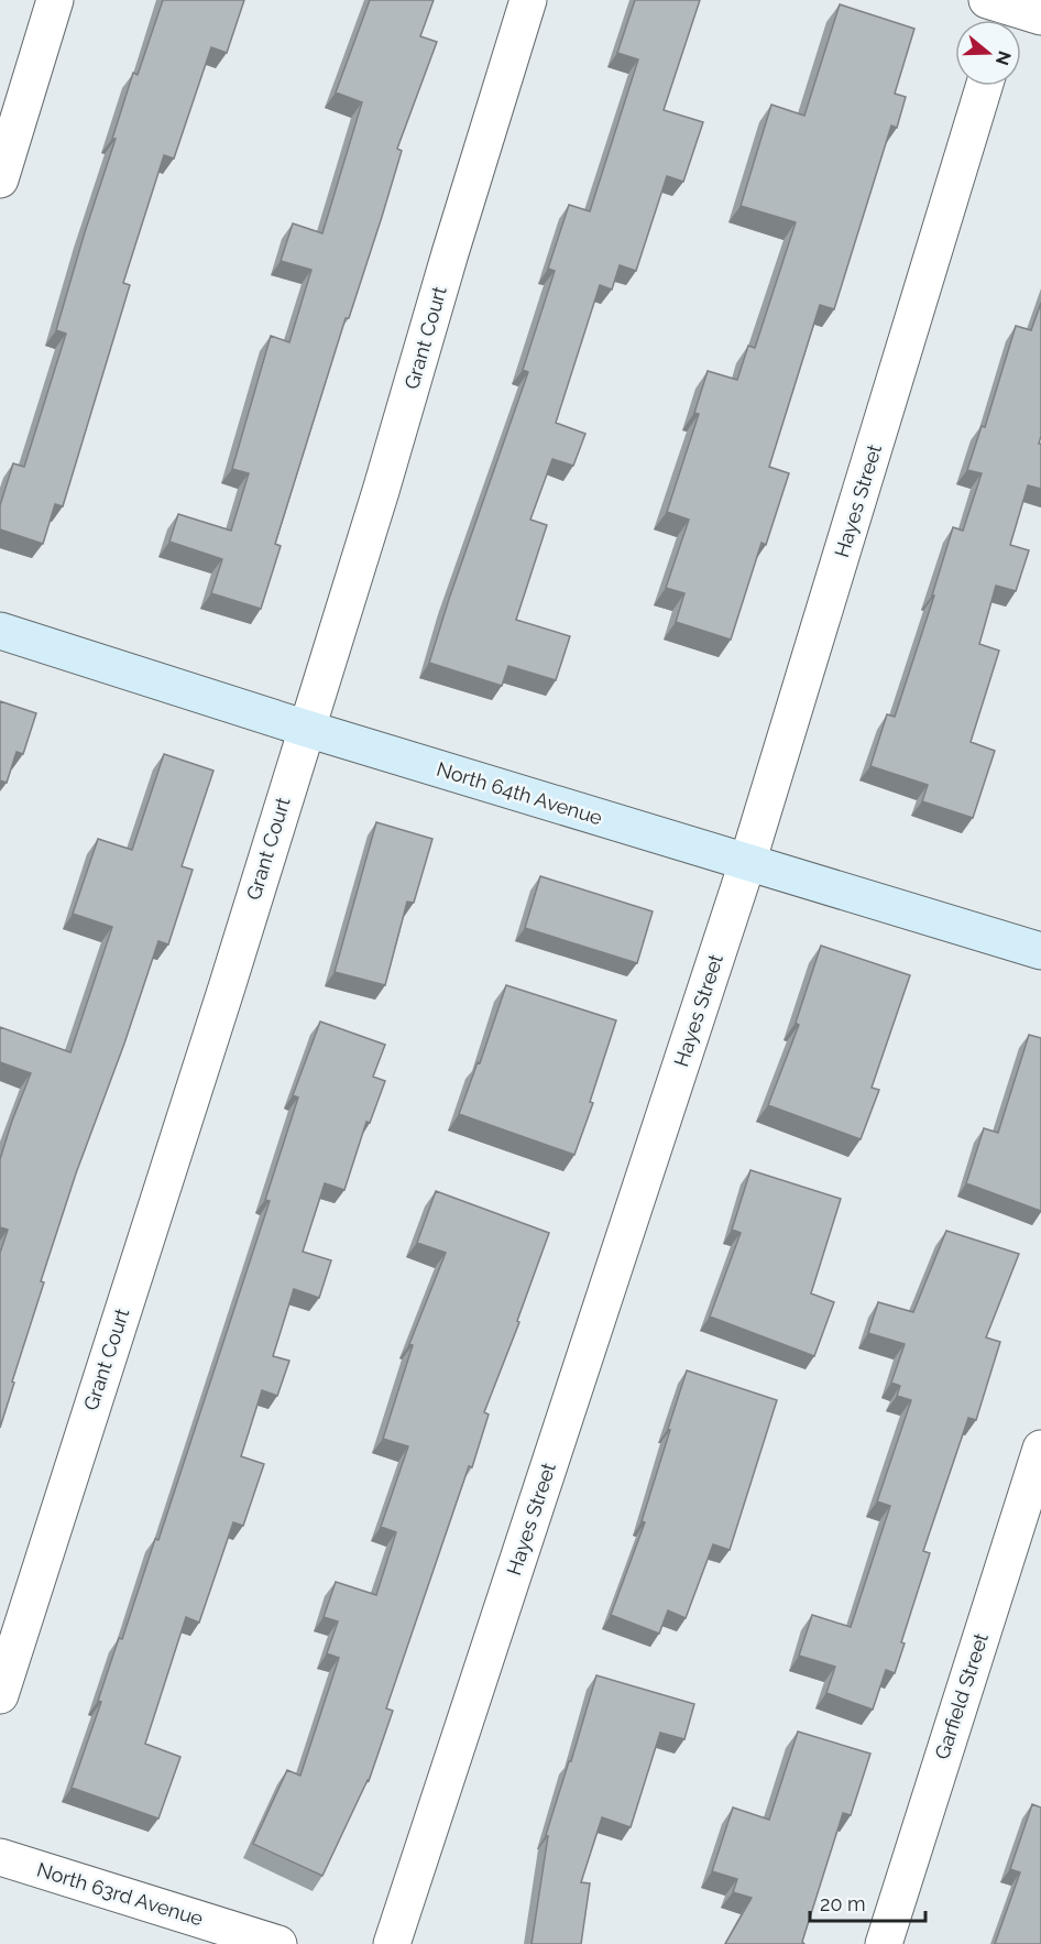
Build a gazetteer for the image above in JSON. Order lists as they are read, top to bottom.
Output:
{
  "streets": {
    "street": [
      "Grant Court",
      "Hayes Street",
      "North 64th Avenue",
      "Garfield Street",
      "North 63rd Avenue"
    ]
  },
  "crossings": [
    ["Grant Court", "North 64th Avenue"],
    ["Hayes Street", "North 64th Avenue"]
  ],
  "scale_bar": "20 m",
  "north": "right"
}
